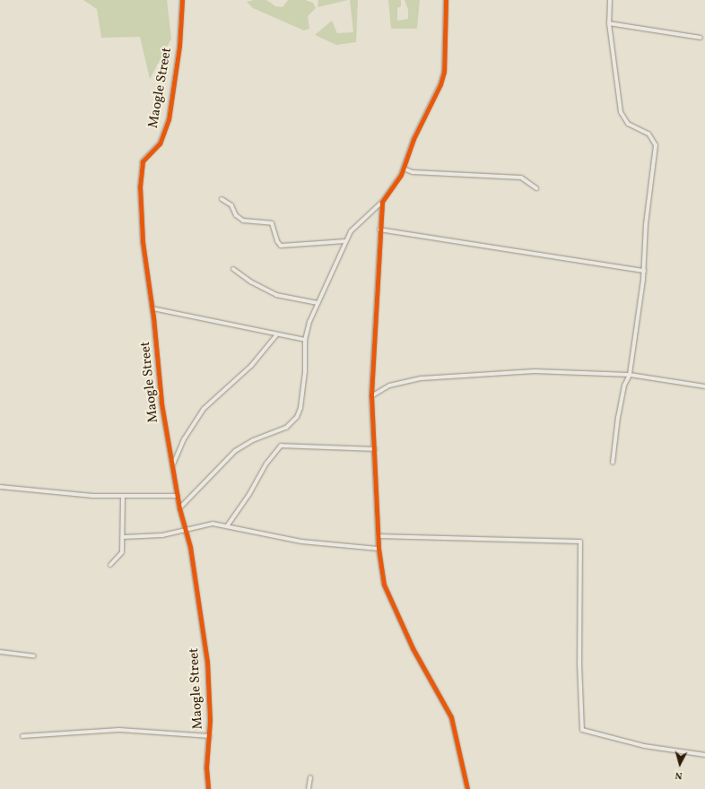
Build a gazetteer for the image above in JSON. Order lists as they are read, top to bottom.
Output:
{
  "streets": {
    "street": ["Maogle Street"]
  },
  "north": "bottom"
}
